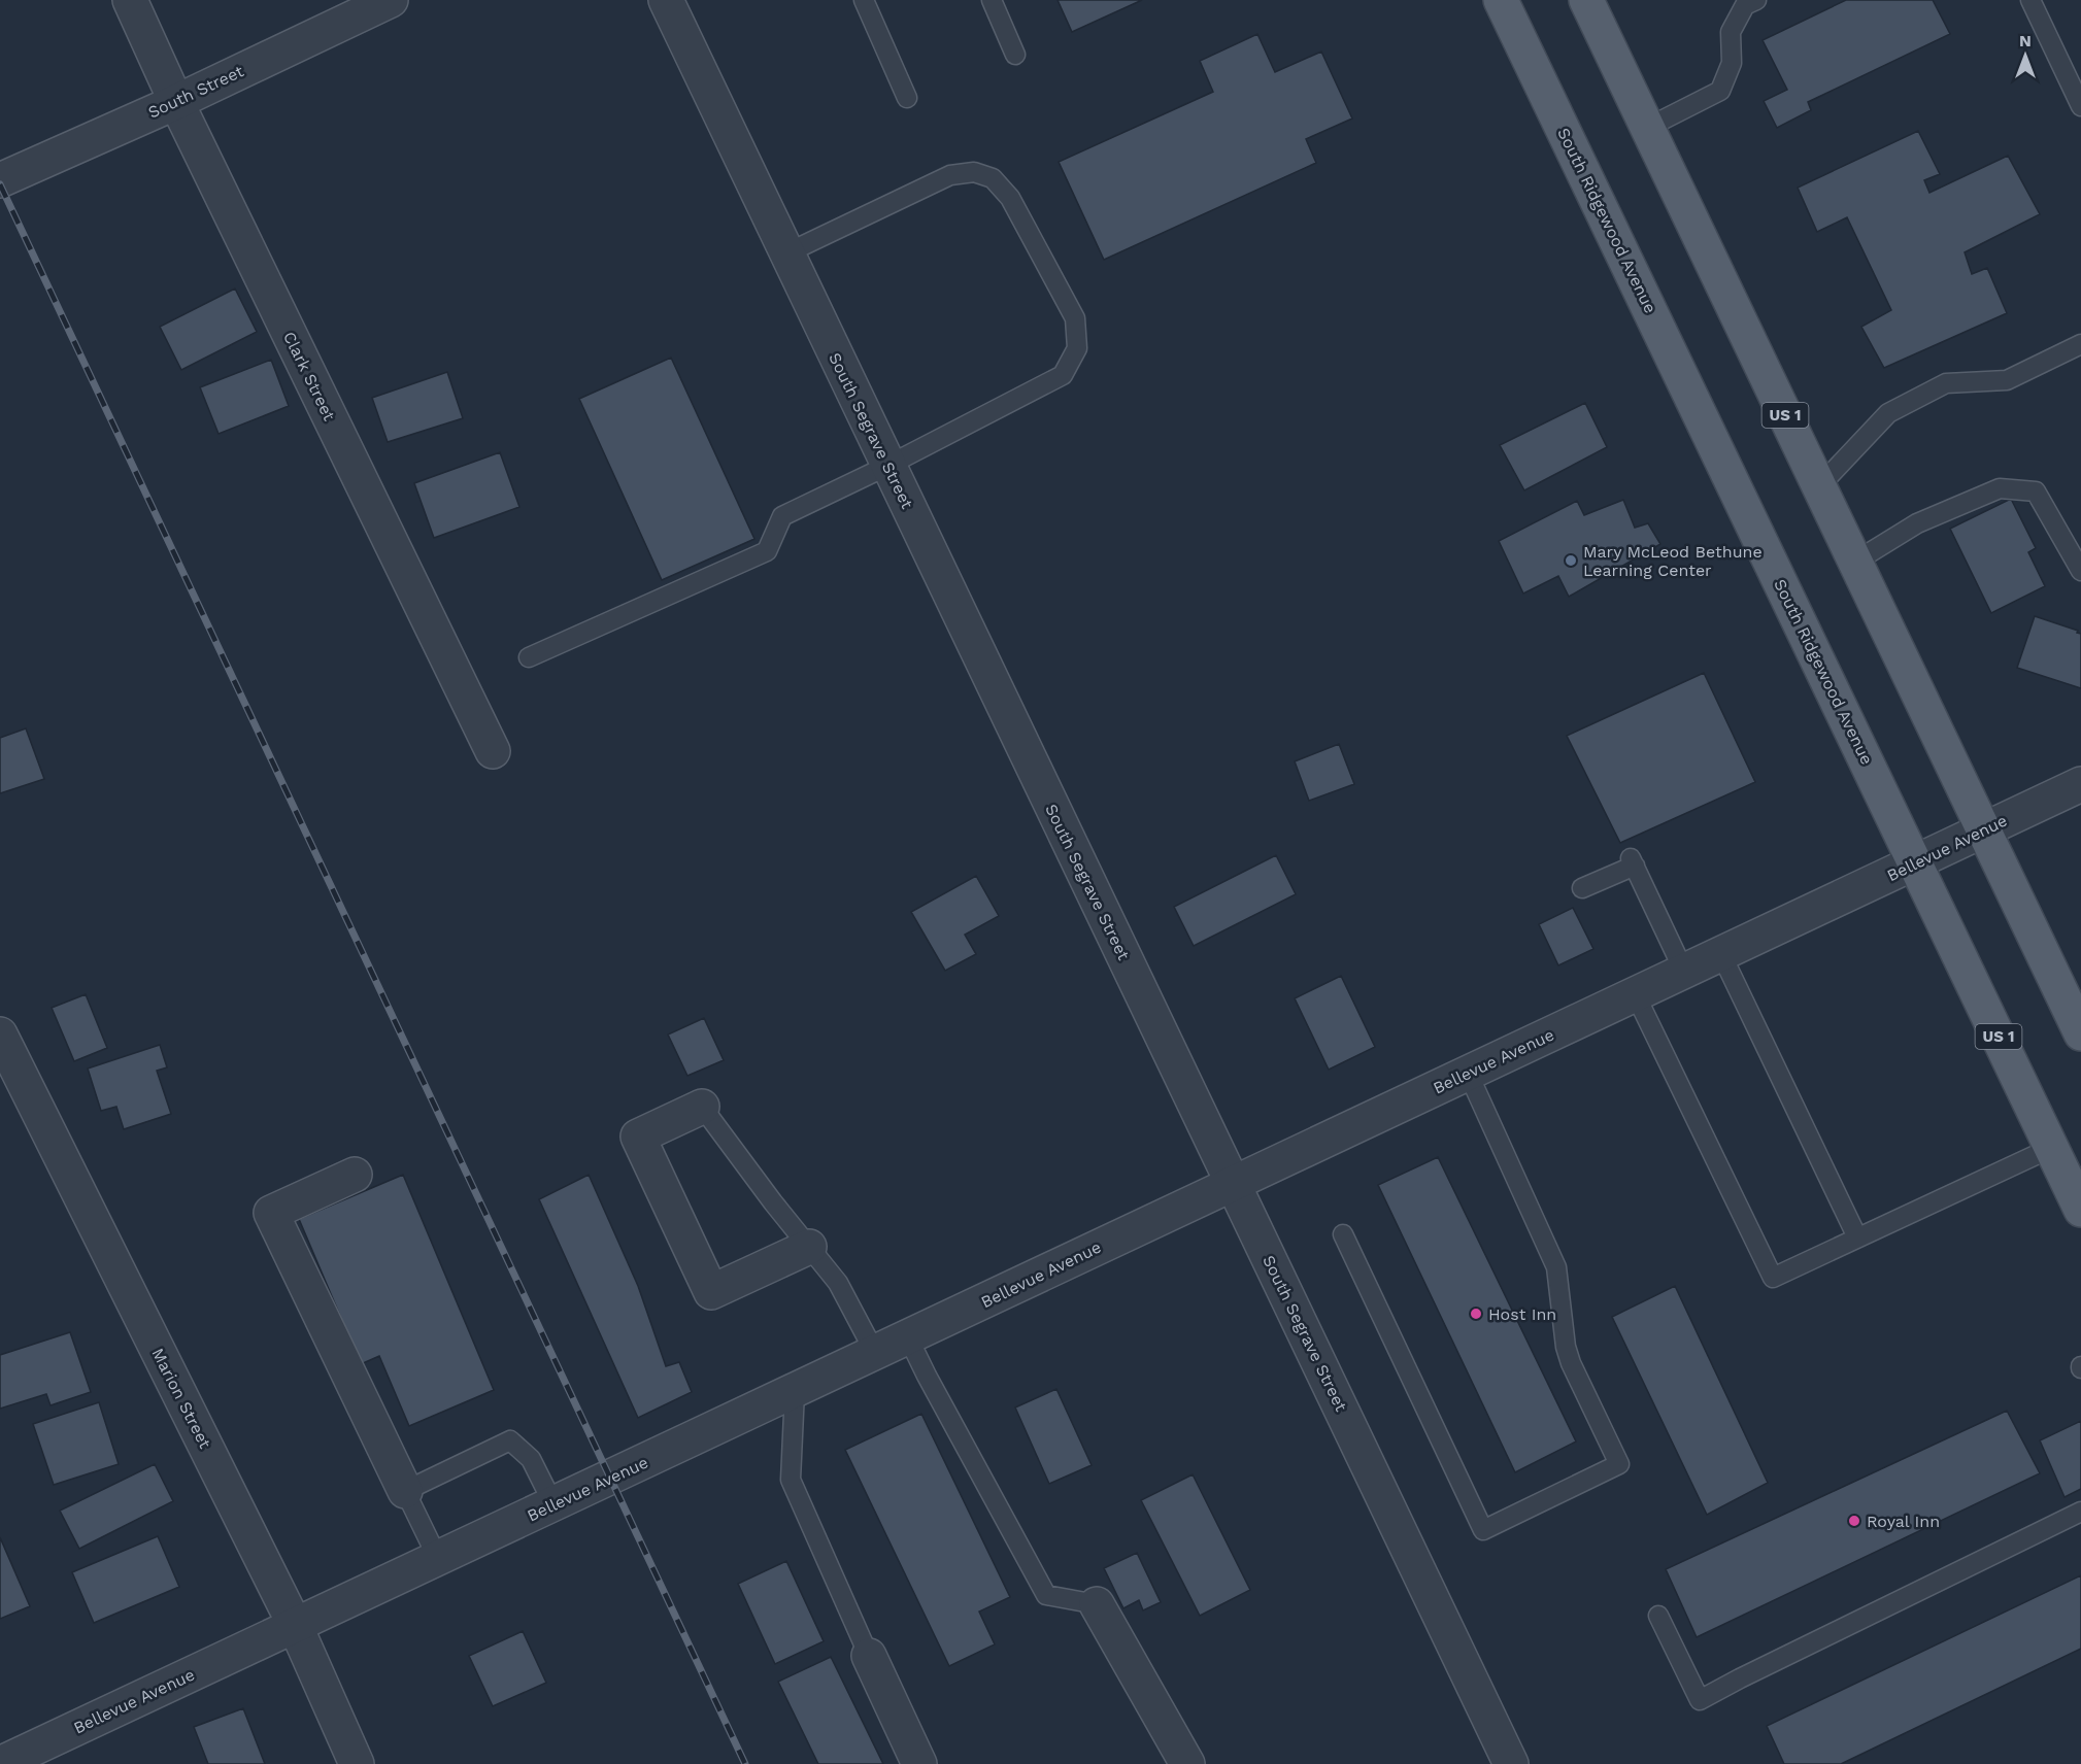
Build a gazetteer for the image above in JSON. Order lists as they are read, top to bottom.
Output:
{
  "streets": {
    "main road": ["South Ridgewood Avenue", "US 1"],
    "street": [
      "South Street",
      "Clark Street",
      "South Segrave Street",
      "Bellevue Avenue",
      "Marion Street"
    ]
  },
  "crossings": [
    ["South Street", "Clark Street"],
    ["South Ridgewood Avenue", "Bellevue Avenue"],
    ["US 1", "Bellevue Avenue"],
    ["South Segrave Street", "Bellevue Avenue"],
    ["Bellevue Avenue", "Marion Street"]
  ],
  "places": ["Mary McLeod Bethune Learning Center", "Host Inn", "Royal Inn"],
  "north": "top"
}
